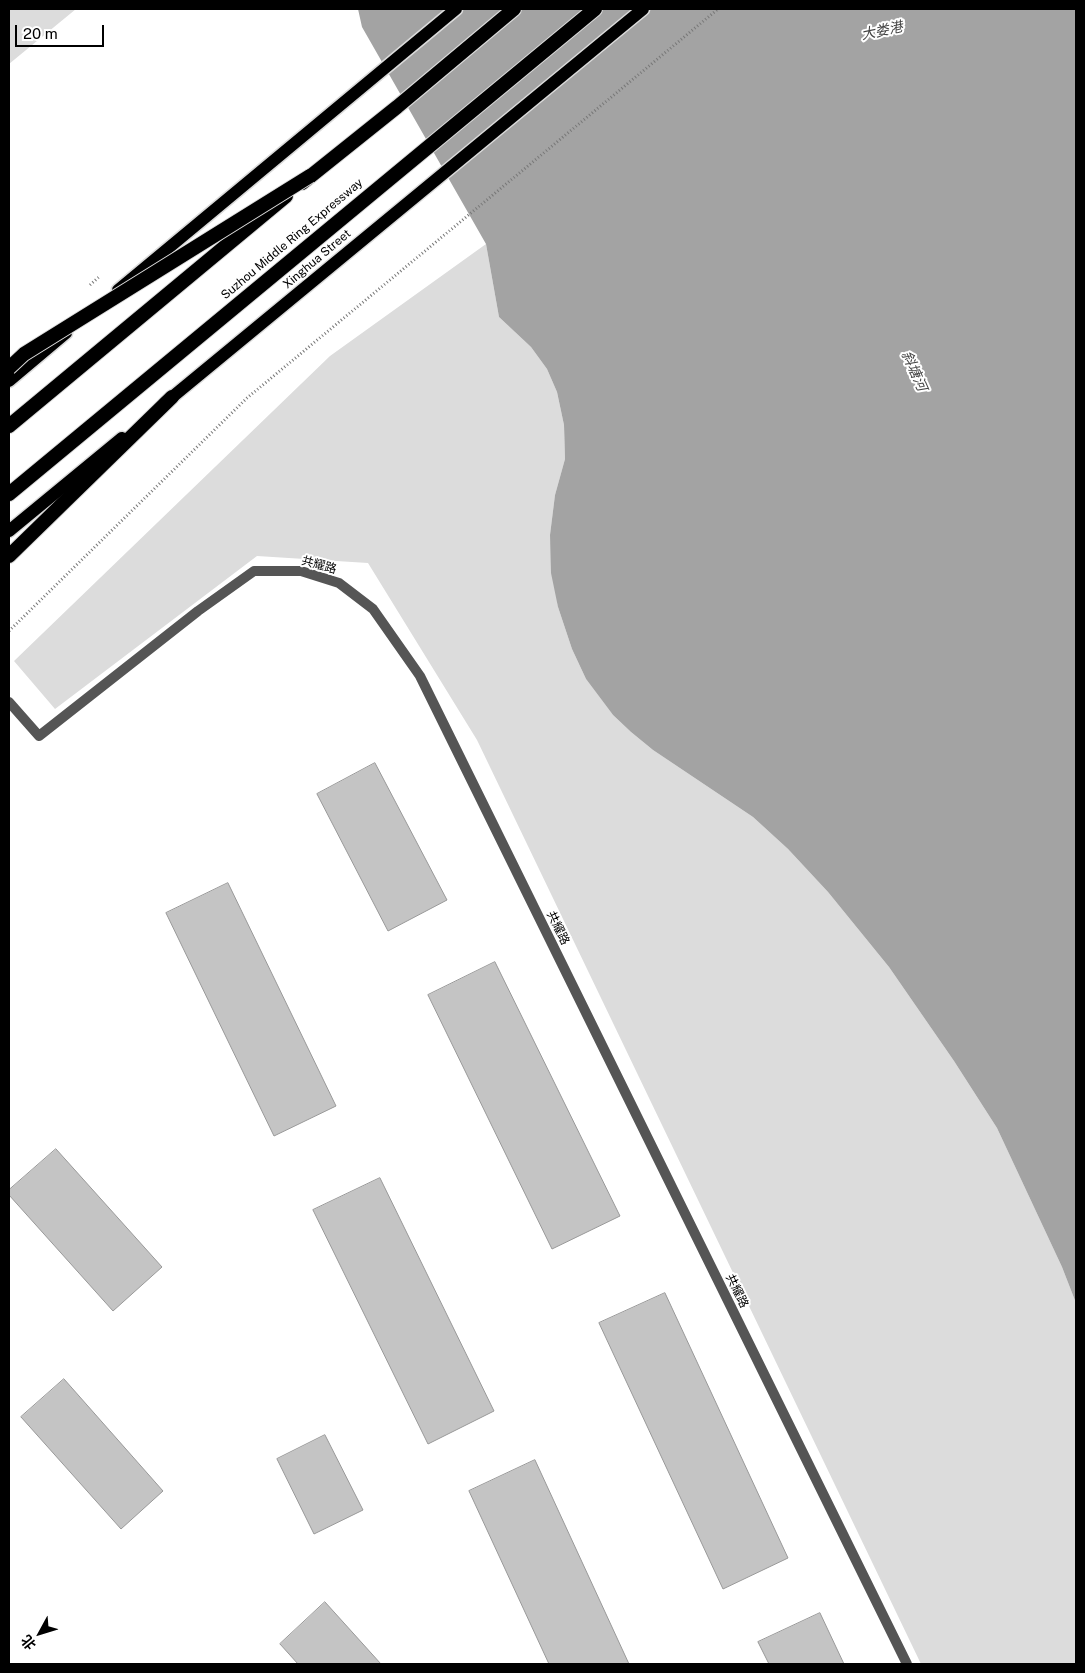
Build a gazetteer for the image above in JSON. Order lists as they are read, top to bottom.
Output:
{
  "streets": {
    "highway": ["Suzhou Middle Ring Expressway"],
    "main road": ["Xinghua Street"],
    "street": ["共耀路"]
  },
  "water": ["大娄港", "斜塘河"],
  "scale_bar": "20 m",
  "north": "bottom left"
}
